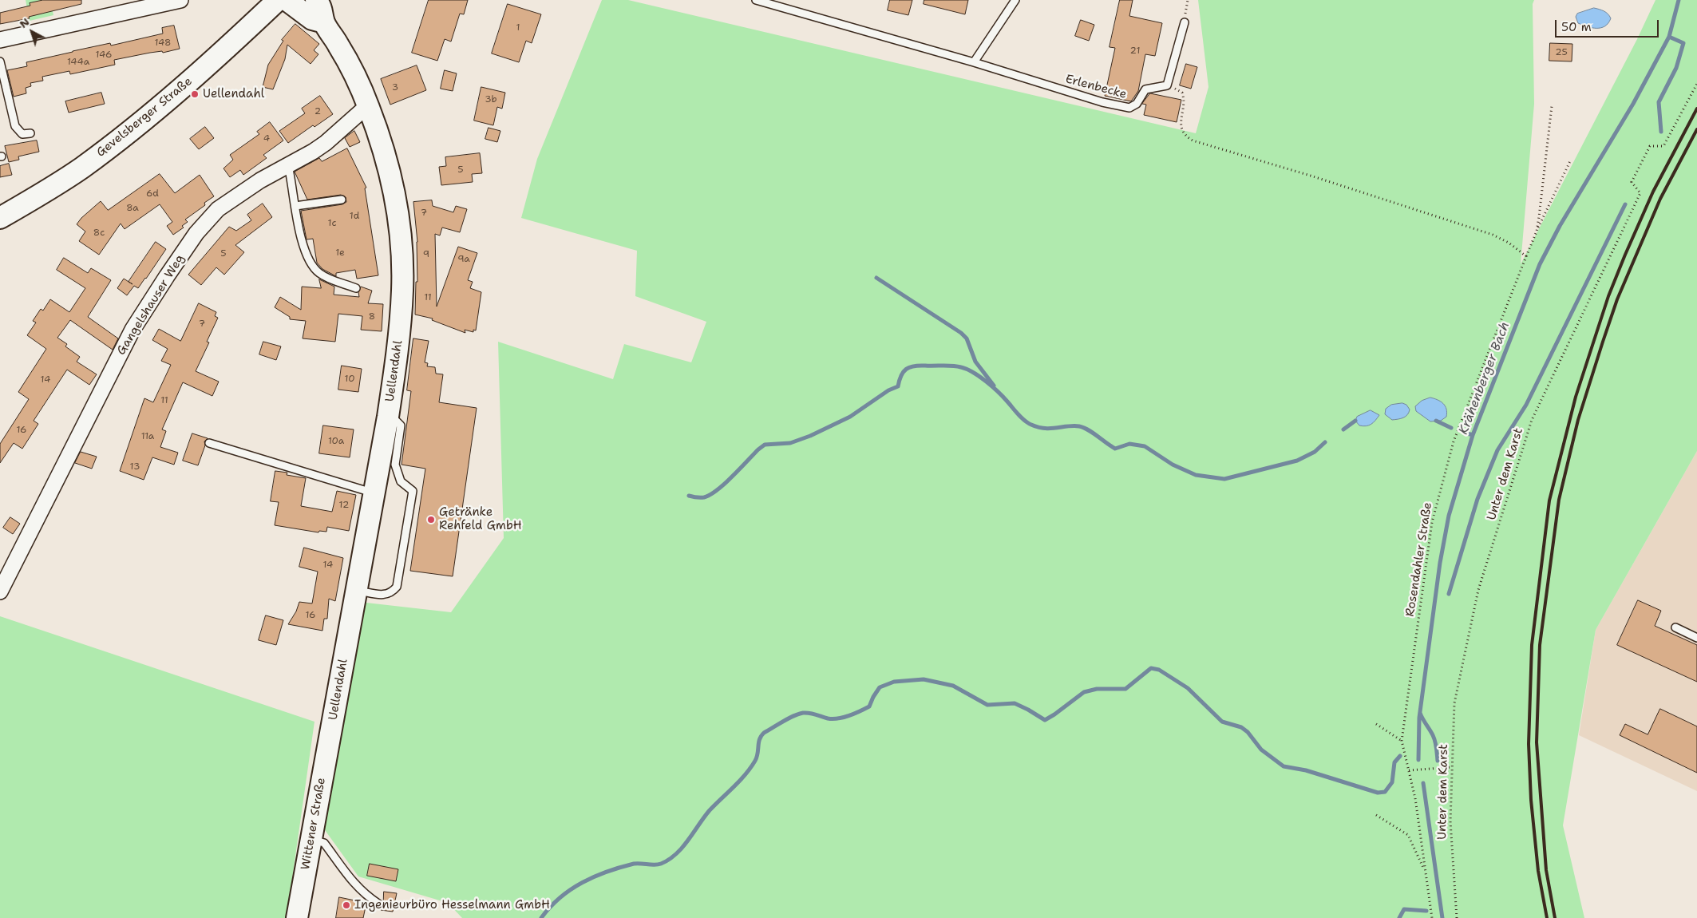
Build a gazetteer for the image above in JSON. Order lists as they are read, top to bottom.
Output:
{
  "streets": {
    "main road": ["Gevelsberger Straße", "Uellendahl", "Wittener Straße"],
    "street": ["Gangelshauser Weg"],
    "lane": ["Erlenbecke"],
    "path": ["Unter dem Karst", "Rosendahler Straße"]
  },
  "crossings": [
    ["Gangelshauser Weg", "Uellendahl"],
    ["Uellendahl", "Wittener Straße"]
  ],
  "water": ["Krähenberger Bach"],
  "places": ["Uellendahl", "Getränke Rehfeld GmbH", "Ingenieurbüro Hesselmann GmbH"],
  "house_numbers": [
    "1",
    "148",
    "21",
    "25",
    "146",
    "144a",
    "3",
    "3b",
    "2",
    "4",
    "5",
    "6d",
    "8a",
    "7",
    "1d",
    "1c",
    "8c",
    "1e",
    "5",
    "9",
    "9a",
    "11",
    "8",
    "7",
    "10",
    "14",
    "11",
    "16",
    "11a",
    "10a",
    "13",
    "12",
    "14",
    "16"
  ],
  "scale_bar": "50 m",
  "north": "top left"
}
